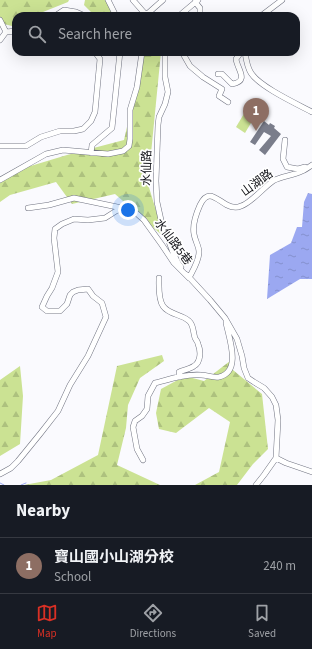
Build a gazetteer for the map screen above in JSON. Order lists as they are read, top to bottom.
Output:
{
  "streets": {
    "street": ["水仙路", "山湖路", "水仙路5巷"]
  },
  "crossings": [
    ["水仙路", "山湖路"],
    ["水仙路", "水仙路5巷"],
    ["山湖路", "水仙路5巷"]
  ],
  "page": {
    "search": "Search here",
    "pins": "1",
    "heading": "Nearby",
    "list": [
      {
        "mark": "1",
        "name": "寶山國小山湖分校",
        "note": "School",
        "value": "240 m"
      }
    ],
    "nav": ["Map", "Directions", "Saved"]
  }
}
